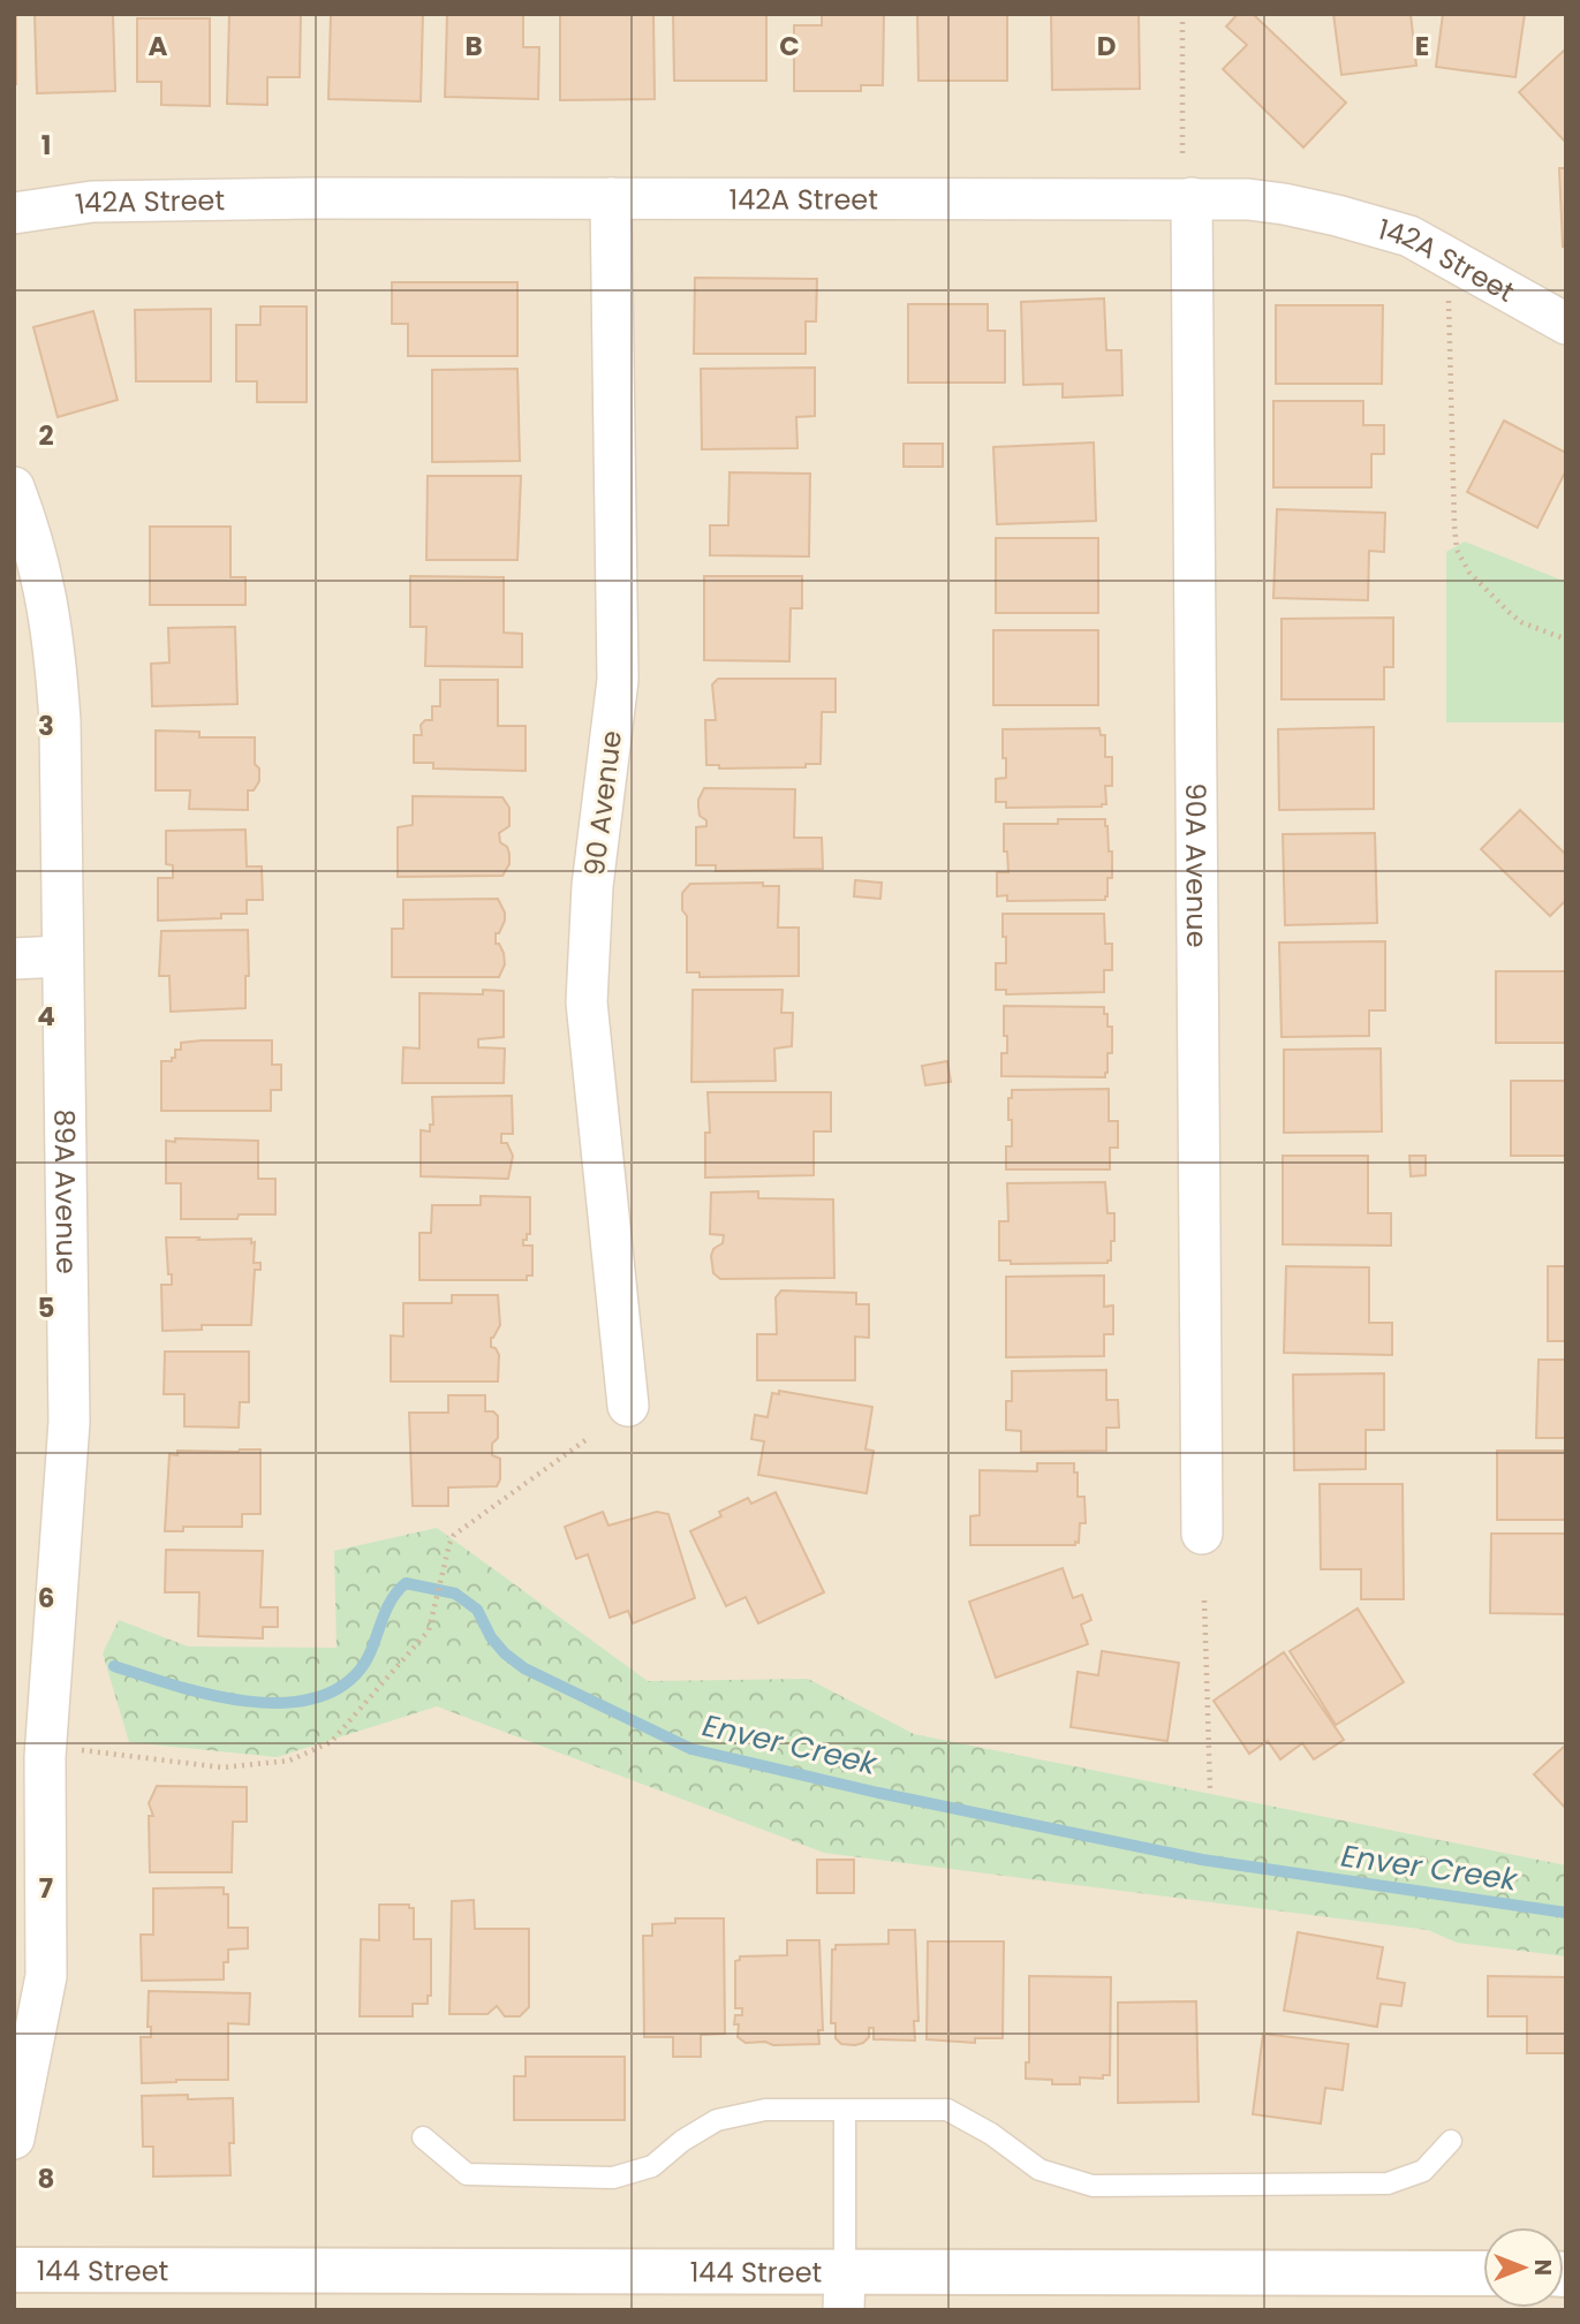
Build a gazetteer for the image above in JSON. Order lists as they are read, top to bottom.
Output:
{
  "streets": {
    "main road": ["144 Street"],
    "street": [
      "142A Street",
      "90 Avenue",
      "90A Avenue",
      "89A Avenue"
    ]
  },
  "crossings": [
    ["142A Street", "90 Avenue"],
    ["142A Street", "90A Avenue"]
  ],
  "water": ["Enver Creek"],
  "north": "right",
  "grid": {
    "columns": [
      "A",
      "B",
      "C",
      "D",
      "E"
    ],
    "rows": [
      "1",
      "2",
      "3",
      "4",
      "5",
      "6",
      "7",
      "8"
    ]
  }
}
